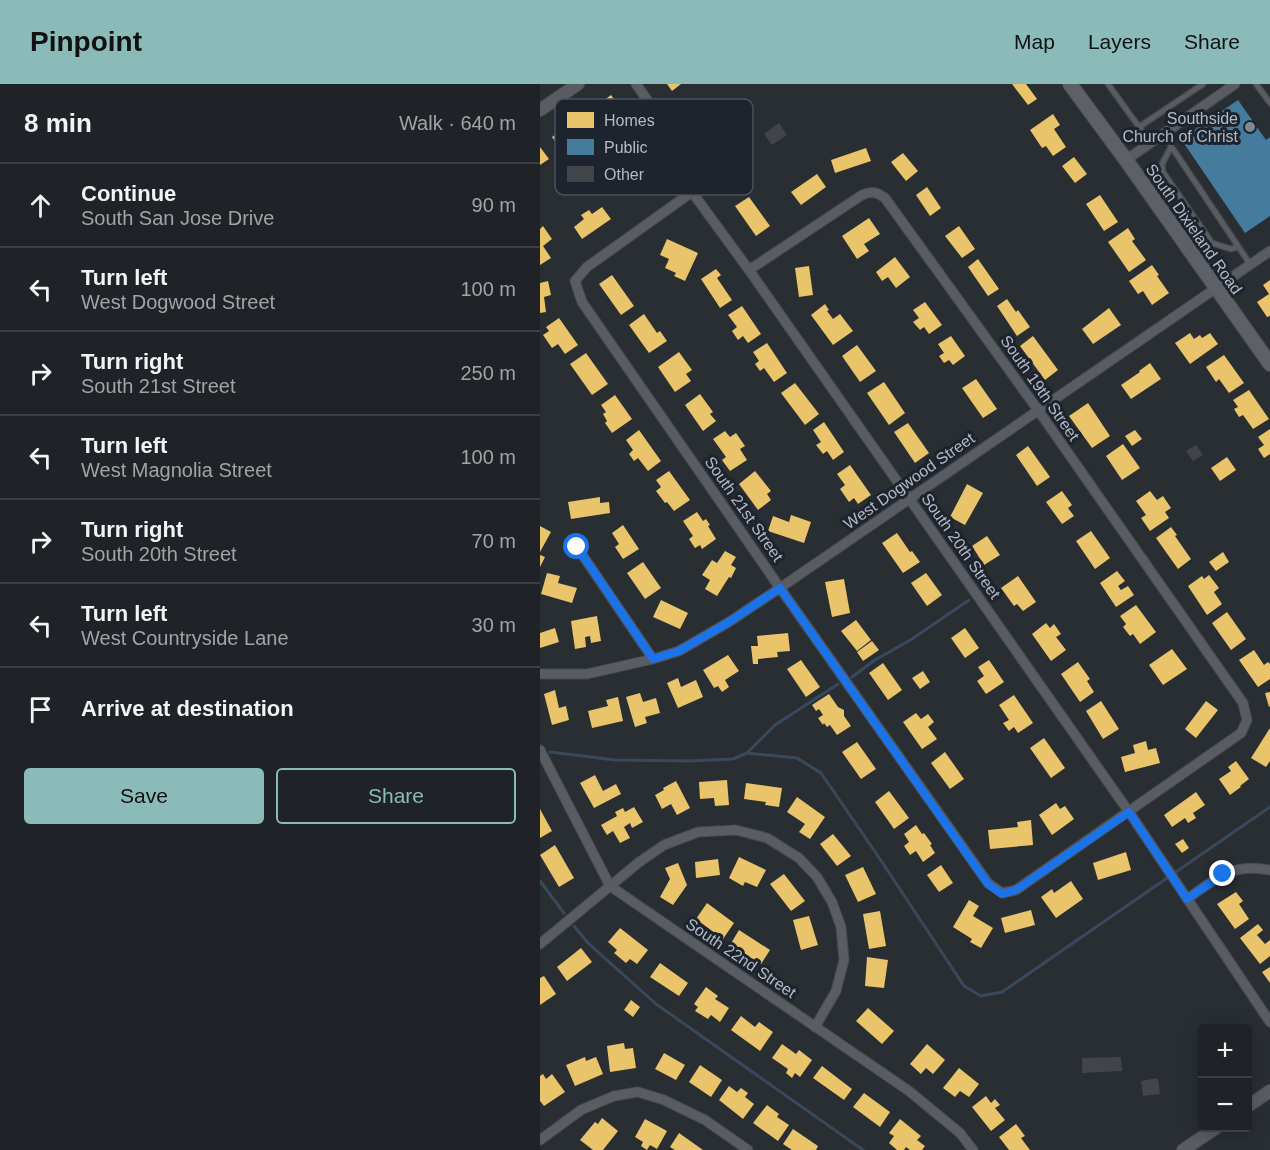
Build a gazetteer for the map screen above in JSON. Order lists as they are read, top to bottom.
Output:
{
  "streets": {
    "main road": ["South Dixieland Road"],
    "street": [
      "South 19th Street",
      "West Dogwood Street",
      "South 21st Street",
      "South 20th Street",
      "South 22nd Street"
    ]
  },
  "crossings": [
    ["South Dixieland Road", "West Dogwood Street"],
    ["South 19th Street", "West Dogwood Street"],
    ["South 19th Street", "South 21st Street"],
    ["South 19th Street", "South 20th Street"],
    ["West Dogwood Street", "South 21st Street"],
    ["West Dogwood Street", "South 20th Street"],
    ["South 21st Street", "South 20th Street"]
  ],
  "places": ["Southside Church of Christ"],
  "legend": ["Homes", "Public", "Other"],
  "page": {
    "header": "Pinpoint",
    "nav": ["Map", "Layers", "Share"],
    "heading": ["8 min", "Walk · 640 m"],
    "list": [
      ["Continue", "South San Jose Drive", "90 m"],
      ["Turn left", "West Dogwood Street", "100 m"],
      ["Turn right", "South 21st Street", "250 m"],
      ["Turn left", "West Magnolia Street", "100 m"],
      ["Turn right", "South 20th Street", "70 m"],
      ["Turn left", "West Countryside Lane", "30 m"],
      "Arrive at destination"
    ],
    "buttons": ["Save", "Share"],
    "map_buttons": ["+", "−"]
  }
}
